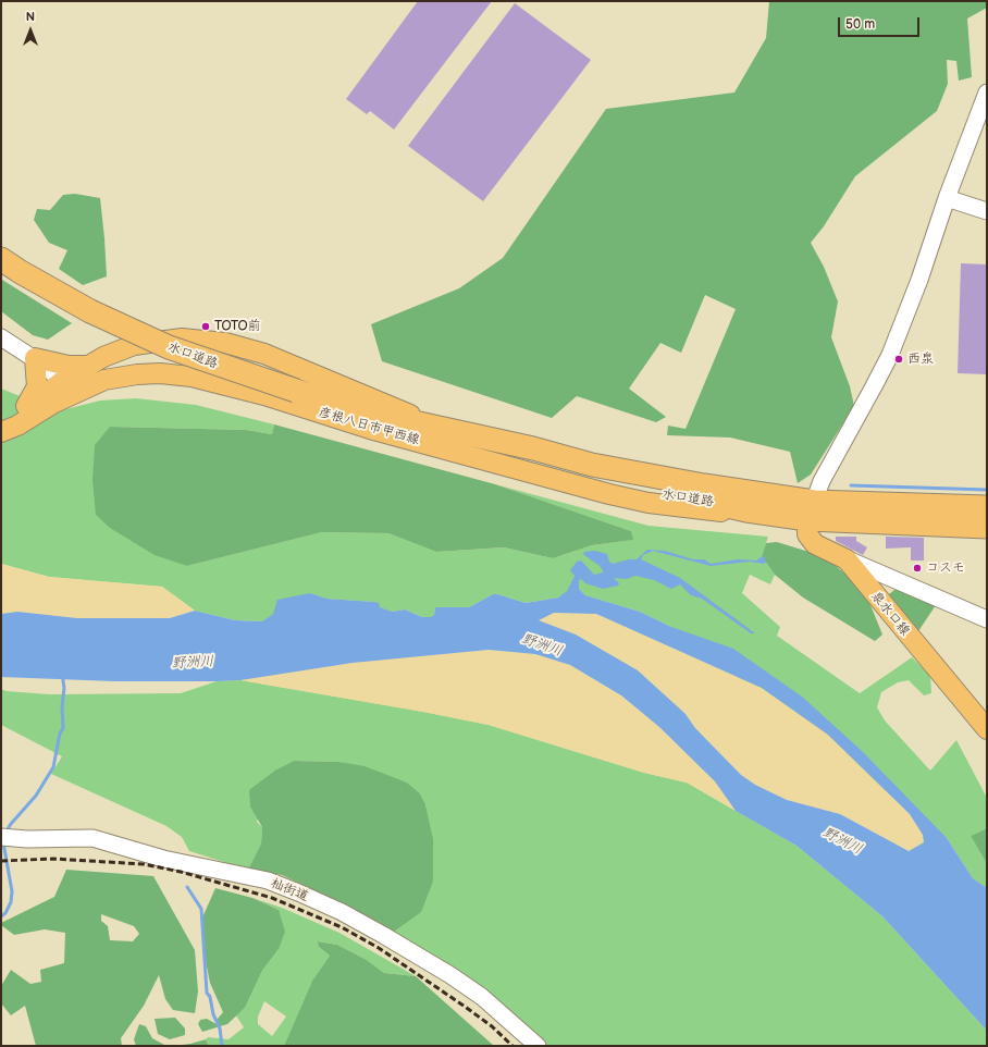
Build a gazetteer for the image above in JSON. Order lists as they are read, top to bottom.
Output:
{
  "streets": {
    "highway": ["水口道路"],
    "main road": ["彦根八日市甲西線", "泉水口線"],
    "street": ["杣街道"]
  },
  "crossings": [
    ["水口道路", "彦根八日市甲西線"],
    ["水口道路", "泉水口線"]
  ],
  "water": ["野洲川"],
  "places": ["TOTO前", "西泉", "コスモ"],
  "scale_bar": "50 m",
  "north": "top"
}
